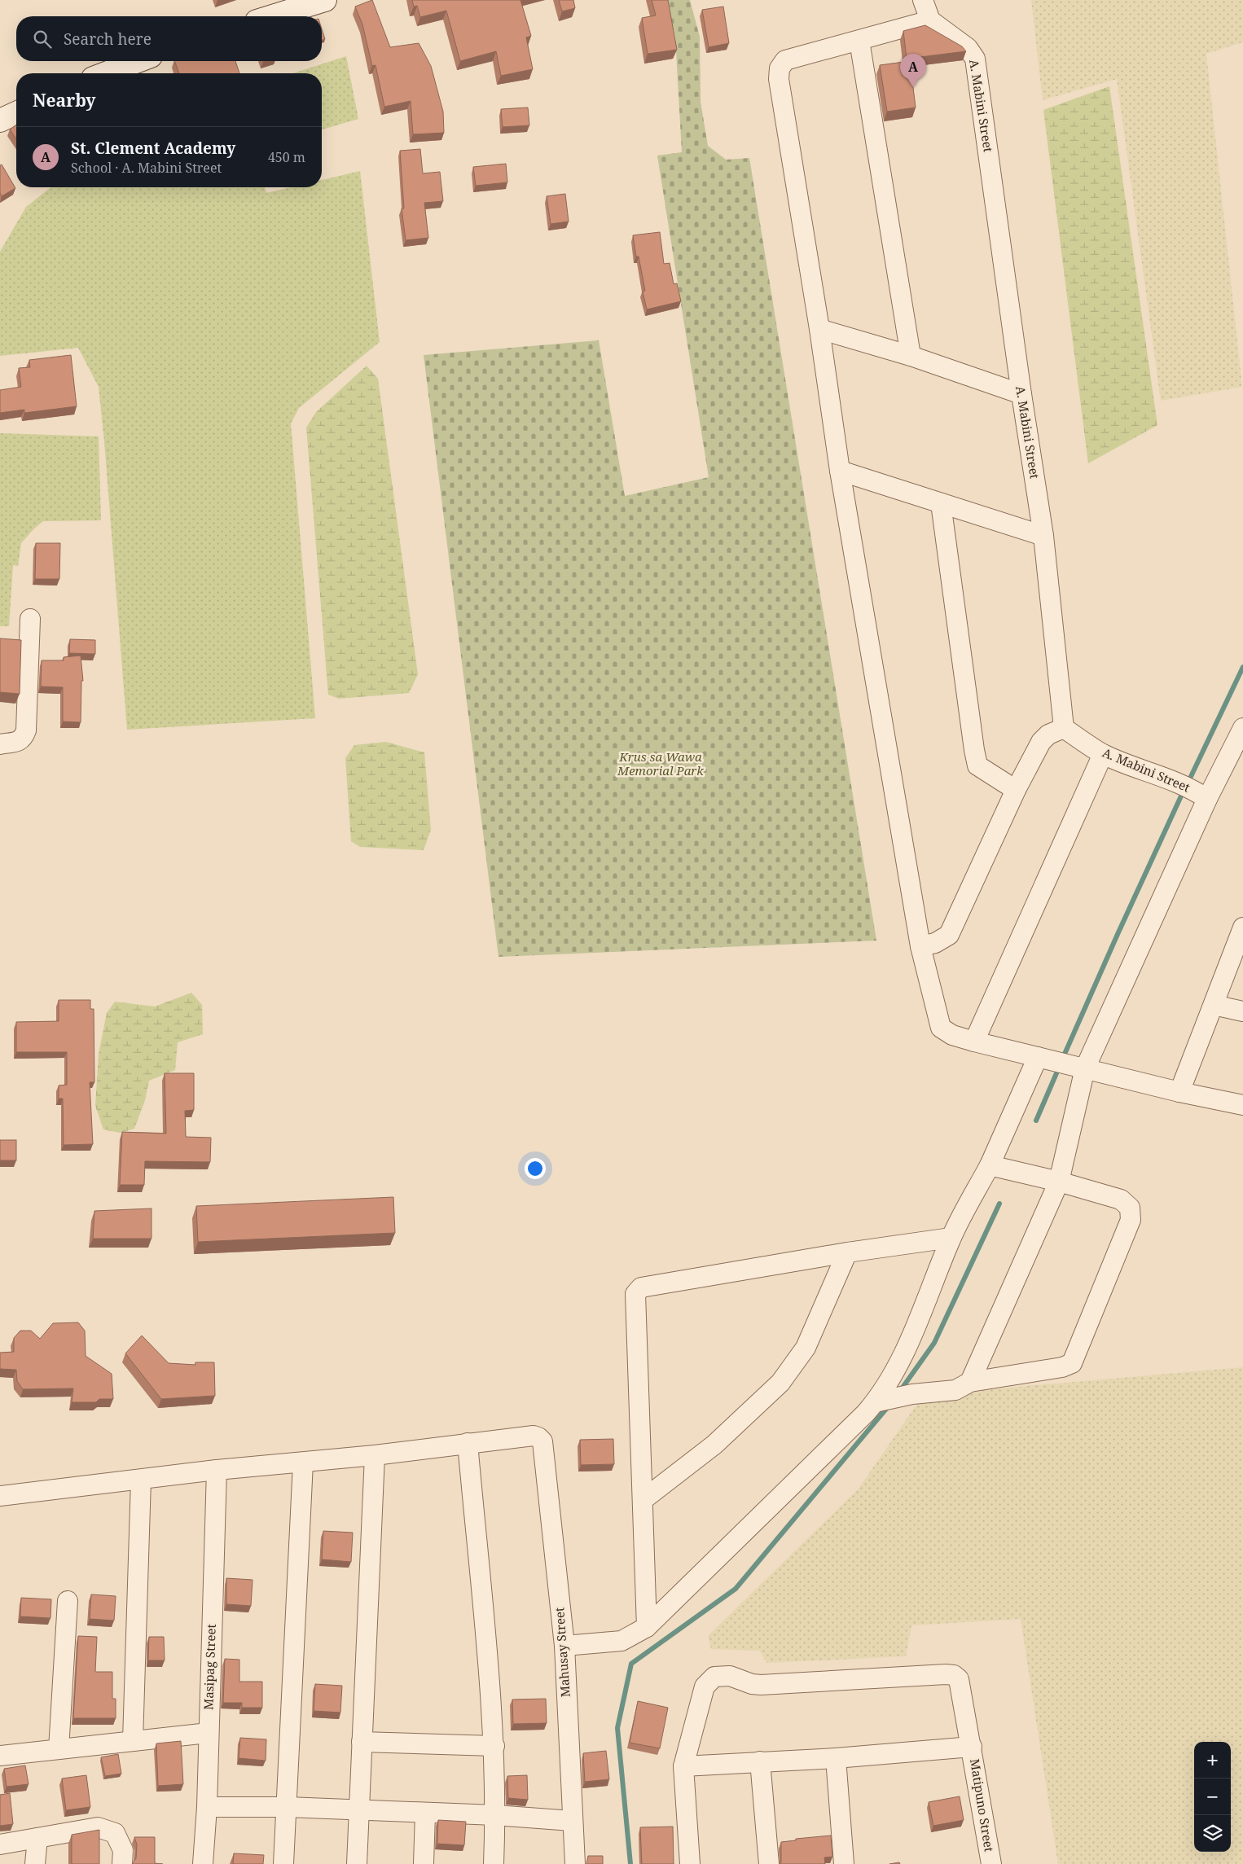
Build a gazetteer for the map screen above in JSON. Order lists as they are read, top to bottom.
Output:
{
  "streets": {
    "street": [
      "A. Mabini Street",
      "Mahusay Street",
      "Masipag Street",
      "Matipuno Street"
    ]
  },
  "parks": ["Krus sa Wawa Memorial Park"],
  "page": {
    "search": "Search here",
    "pins": "A",
    "heading": "Nearby",
    "list": [
      {
        "mark": "A",
        "name": "St. Clement Academy",
        "note": "School · A. Mabini Street",
        "value": "450 m"
      }
    ],
    "map_buttons": ["+", "−"]
  }
}
